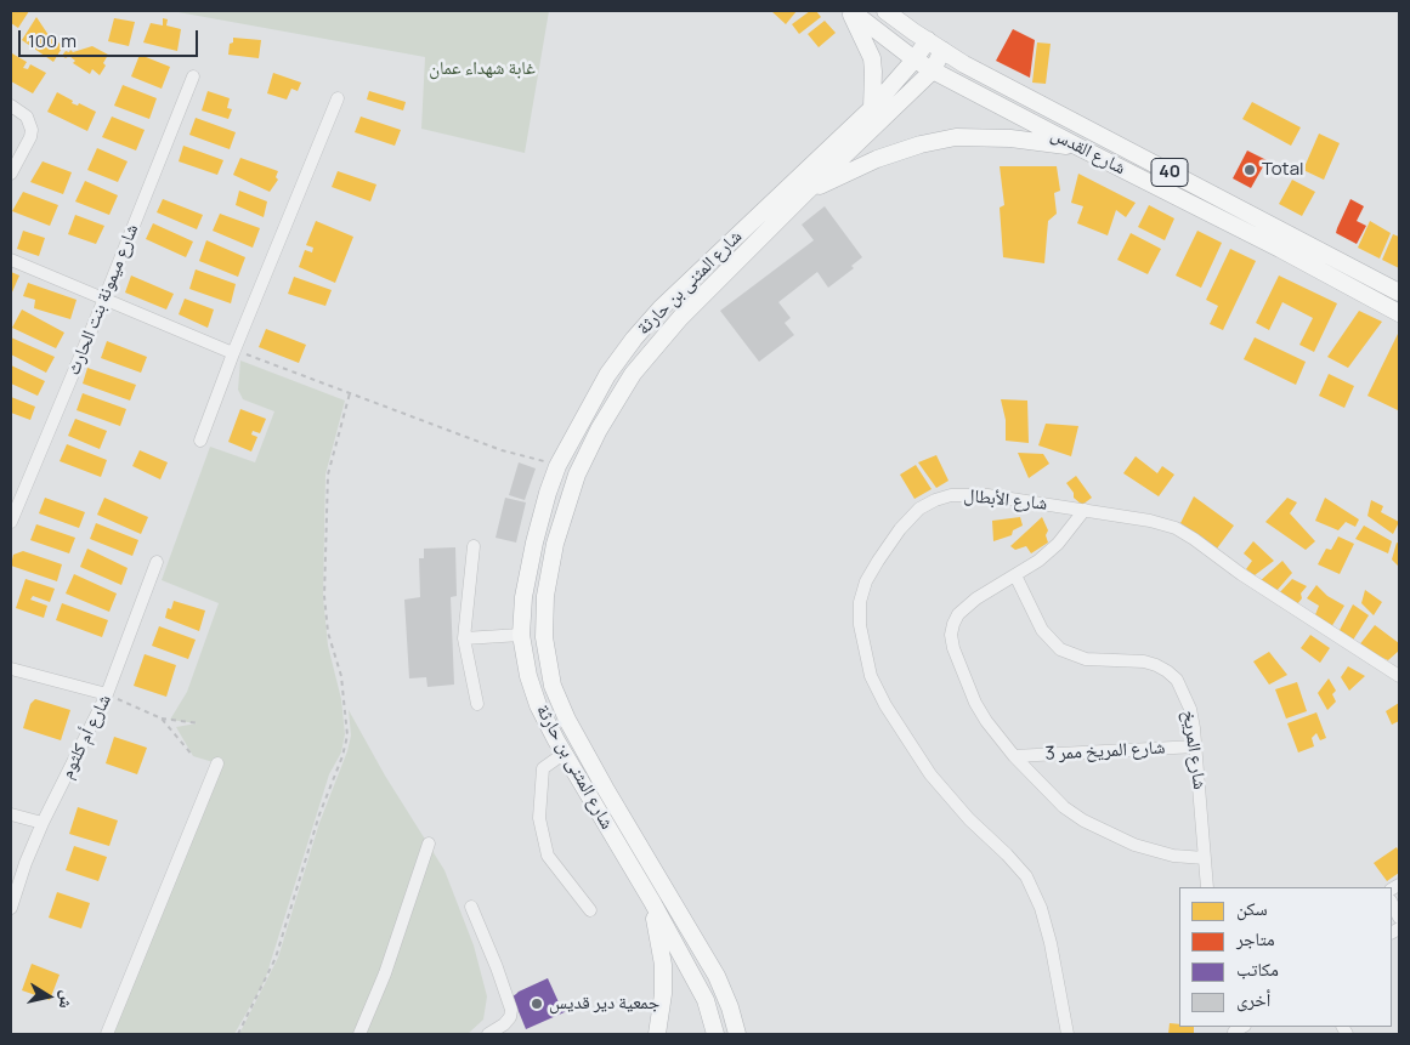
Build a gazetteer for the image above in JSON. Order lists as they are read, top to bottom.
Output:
{
  "streets": {
    "highway": ["شارع القدس", "40", "شارع المثنى بن حارثة"],
    "street": [
      "شارع ميمونة بنت الحارث",
      "شارع الأبطال",
      "شارع أم كلثوم",
      "شارع المريخ",
      "شارع المريخ ممر 3"
    ]
  },
  "crossings": [
    ["شارع القدس", "شارع المثنى بن حارثة"],
    ["شارع المريخ", "شارع المريخ ممر 3"]
  ],
  "parks": ["غابة شهداء عمان"],
  "places": ["Total", "جمعية دير قديس"],
  "legend": [
    "سكن",
    "متاجر",
    "مكاتب",
    "أخرى"
  ],
  "scale_bar": "100 m",
  "north": "right"
}
